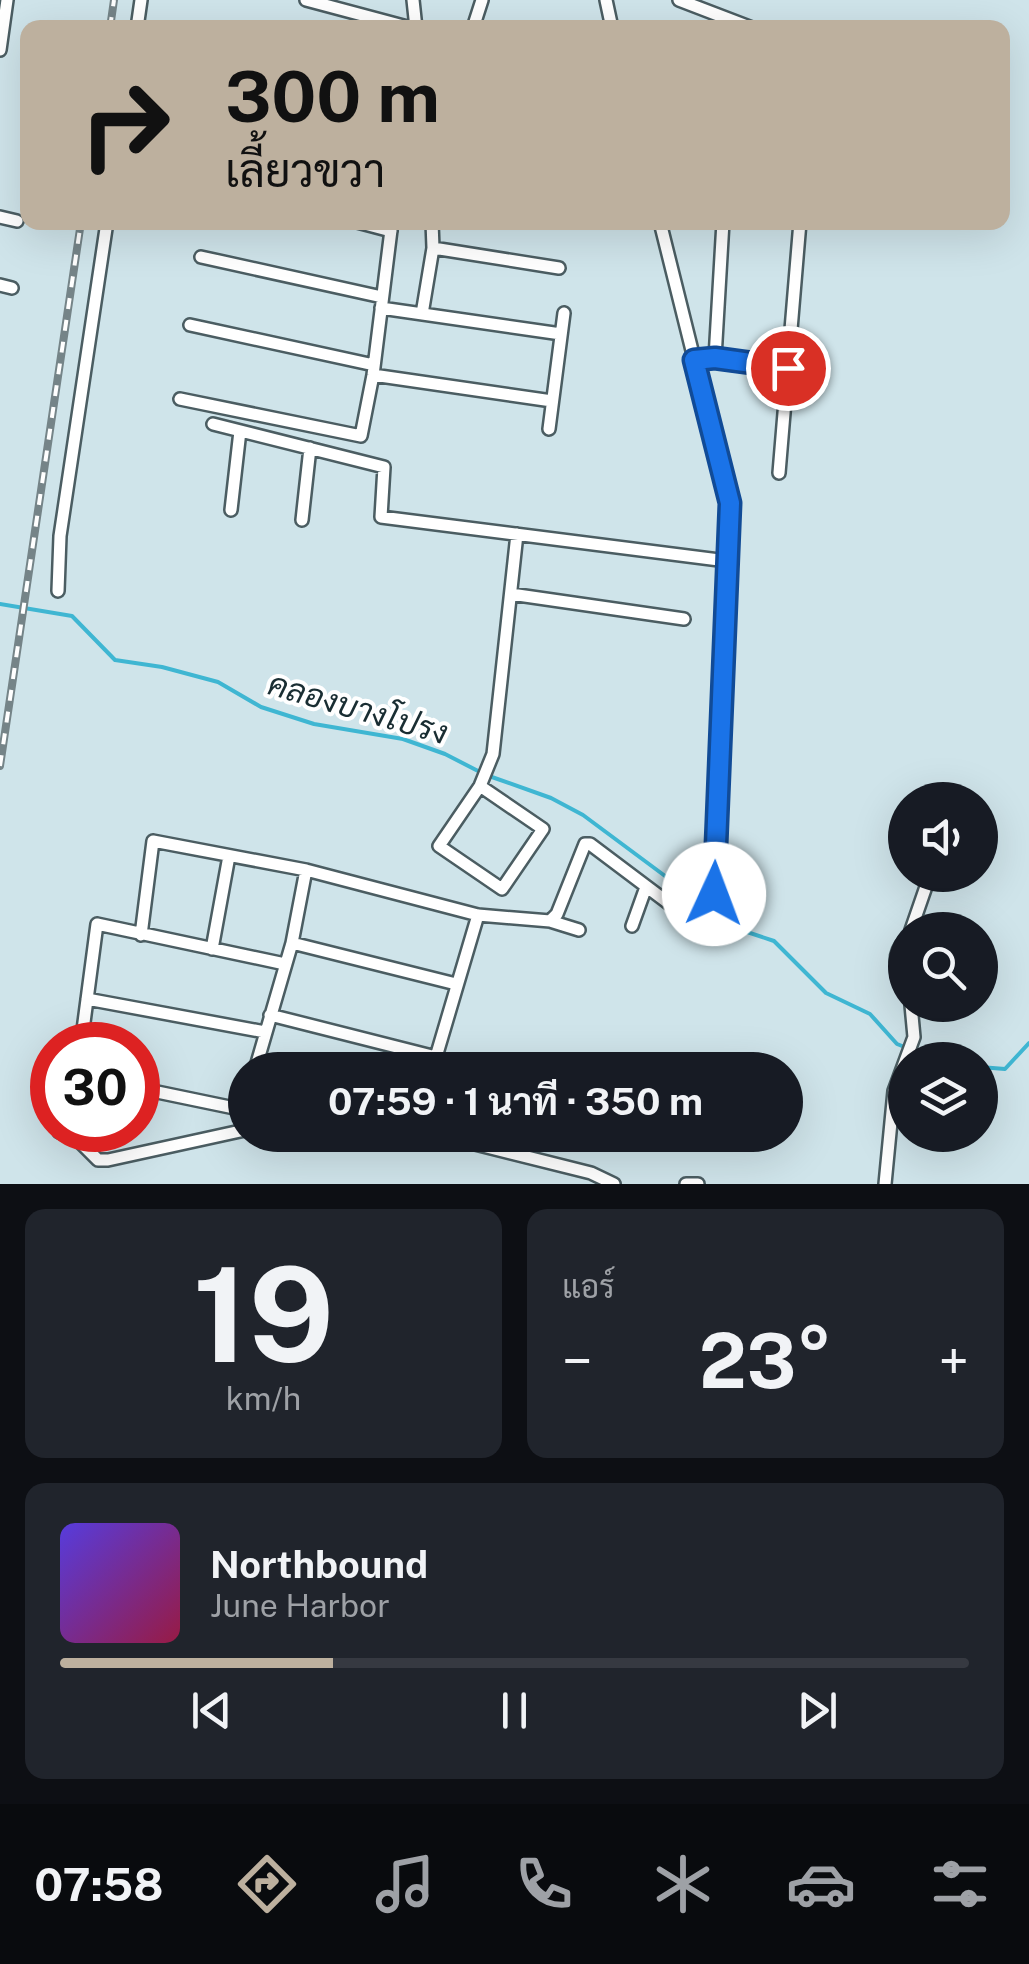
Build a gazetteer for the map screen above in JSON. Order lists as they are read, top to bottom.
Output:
{
  "water": ["คลองบางโปรง"],
  "page": {
    "turn": ["300 m", "เลี้ยวขวา"],
    "limit": "30",
    "trip": "07:59 · 1 นาที · 350 m",
    "tile": [
      ["19", "km/h"],
      "แอร์"
    ],
    "heat": ["−", "23°", "+"],
    "song": ["Northbound", "June Harbor"],
    "tabs": "07:58"
  }
}
